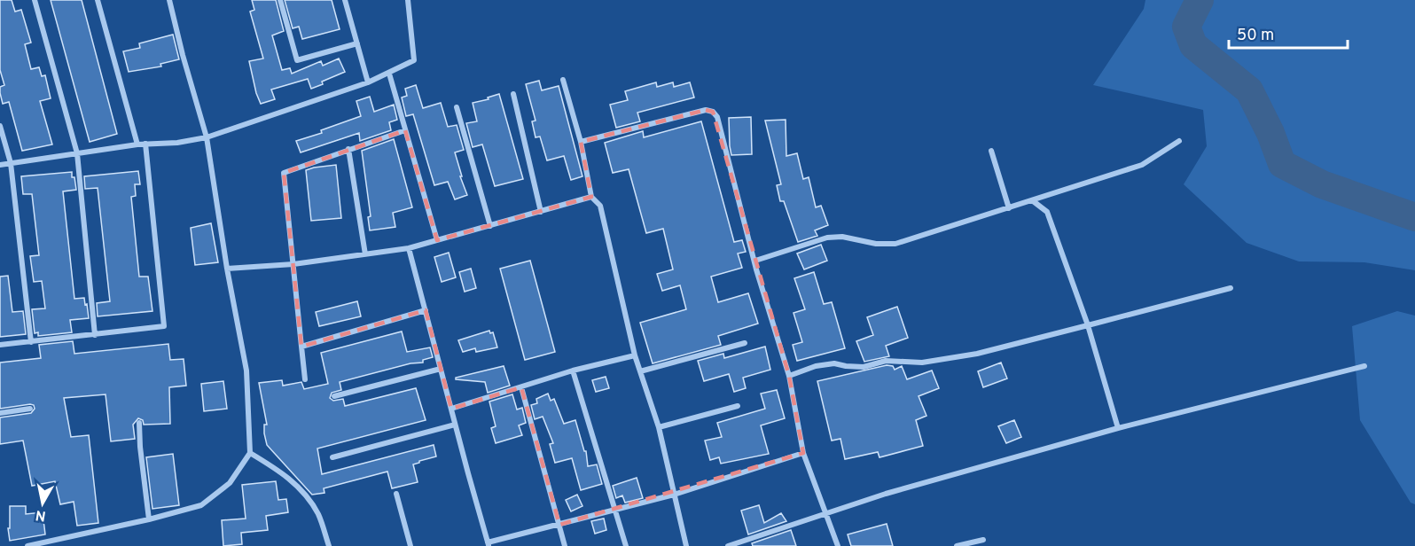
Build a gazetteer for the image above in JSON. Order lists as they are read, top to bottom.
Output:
{
  "scale_bar": "50 m",
  "north": "bottom"
}
